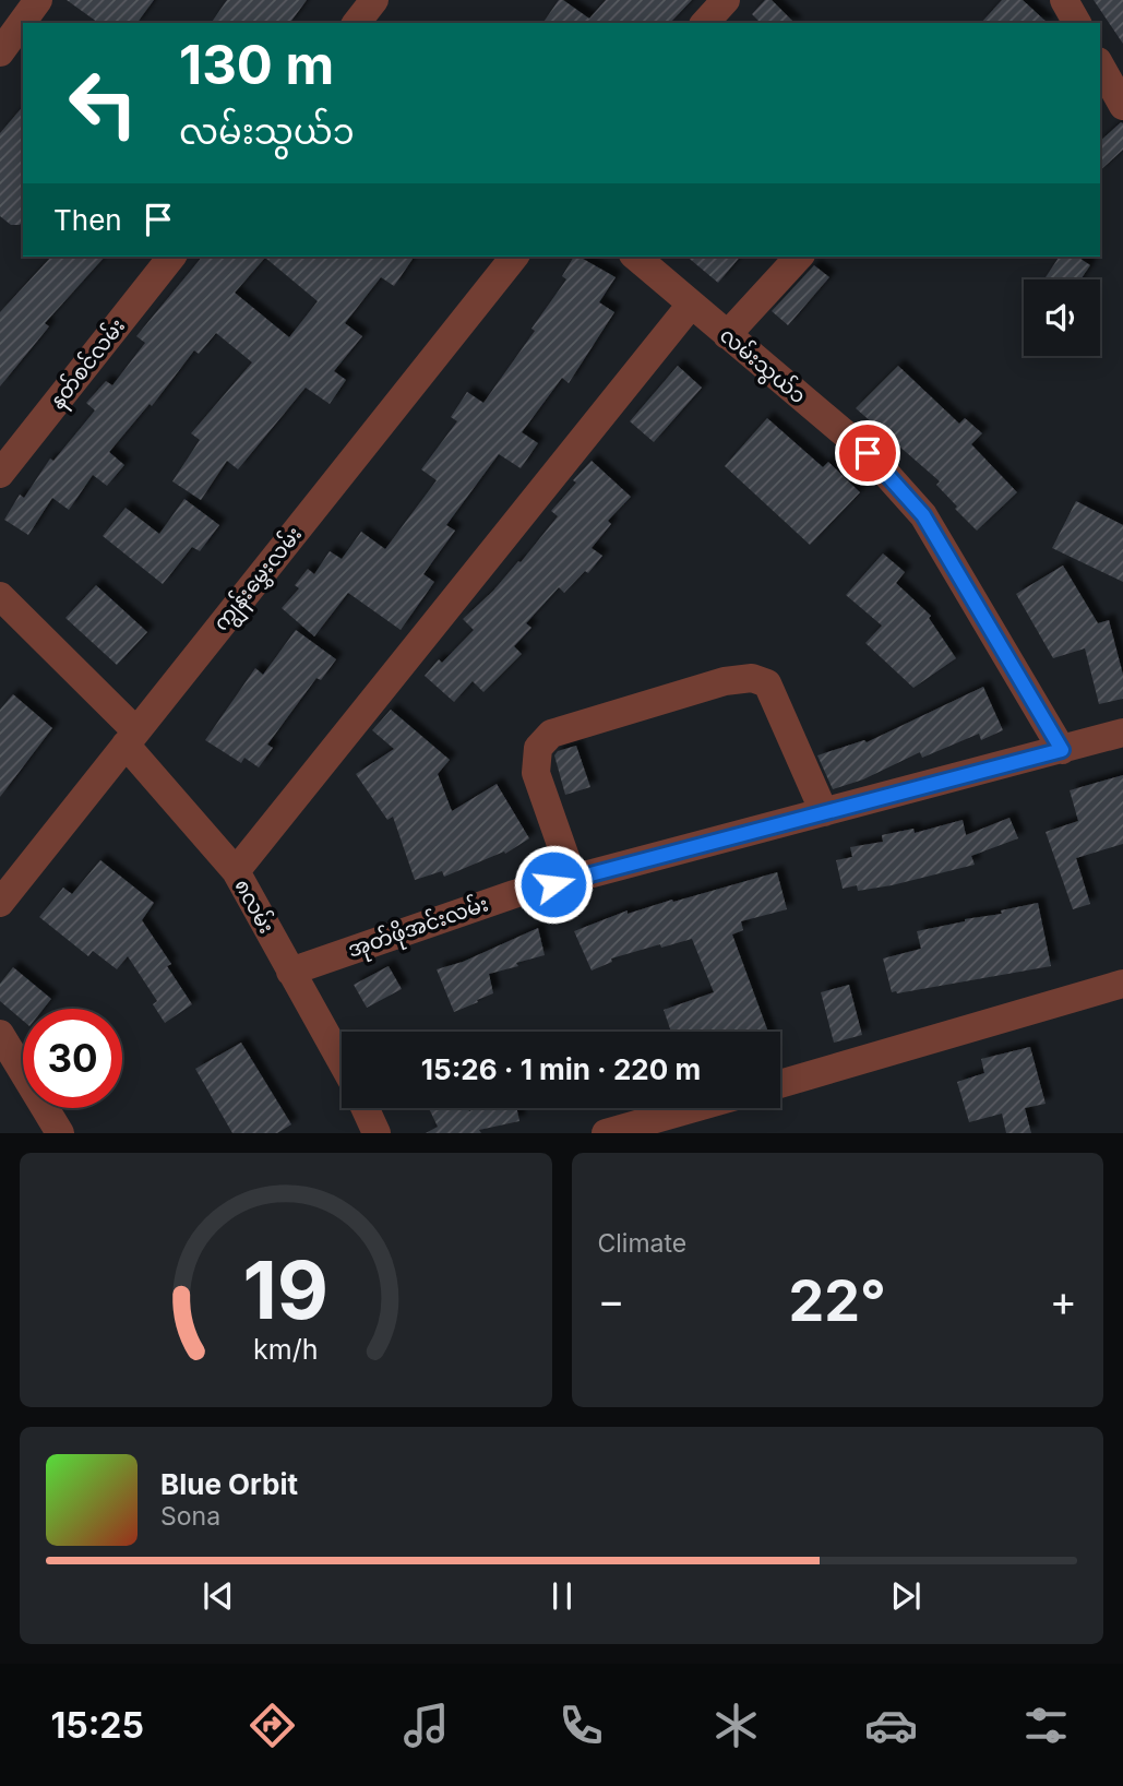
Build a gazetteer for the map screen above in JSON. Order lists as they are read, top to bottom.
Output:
{
  "streets": {
    "street": [
      "နတ်စင်လမ်း",
      "လမ်းသွယ်၁",
      "ကျွန်းမွှေးလမ်း",
      "၈လမ်း",
      "အုတ်ဖိုအင်းလမ်း"
    ]
  },
  "crossings": [
    ["လမ်းသွယ်၁", "အုတ်ဖိုအင်းလမ်း"],
    ["ကျွန်းမွှေးလမ်း", "၈လမ်း"],
    ["၈လမ်း", "အုတ်ဖိုအင်းလမ်း"]
  ],
  "page": {
    "turn": ["130 m", "လမ်းသွယ်၁"],
    "then": "Then",
    "limit": "30",
    "trip": "15:26 · 1 min · 220 m",
    "tile": "Climate",
    "heat": ["−", "22°", "+"],
    "song": ["Blue Orbit", "Sona"],
    "tabs": "15:25",
    "gauge": ["19", "km/h"]
  }
}
